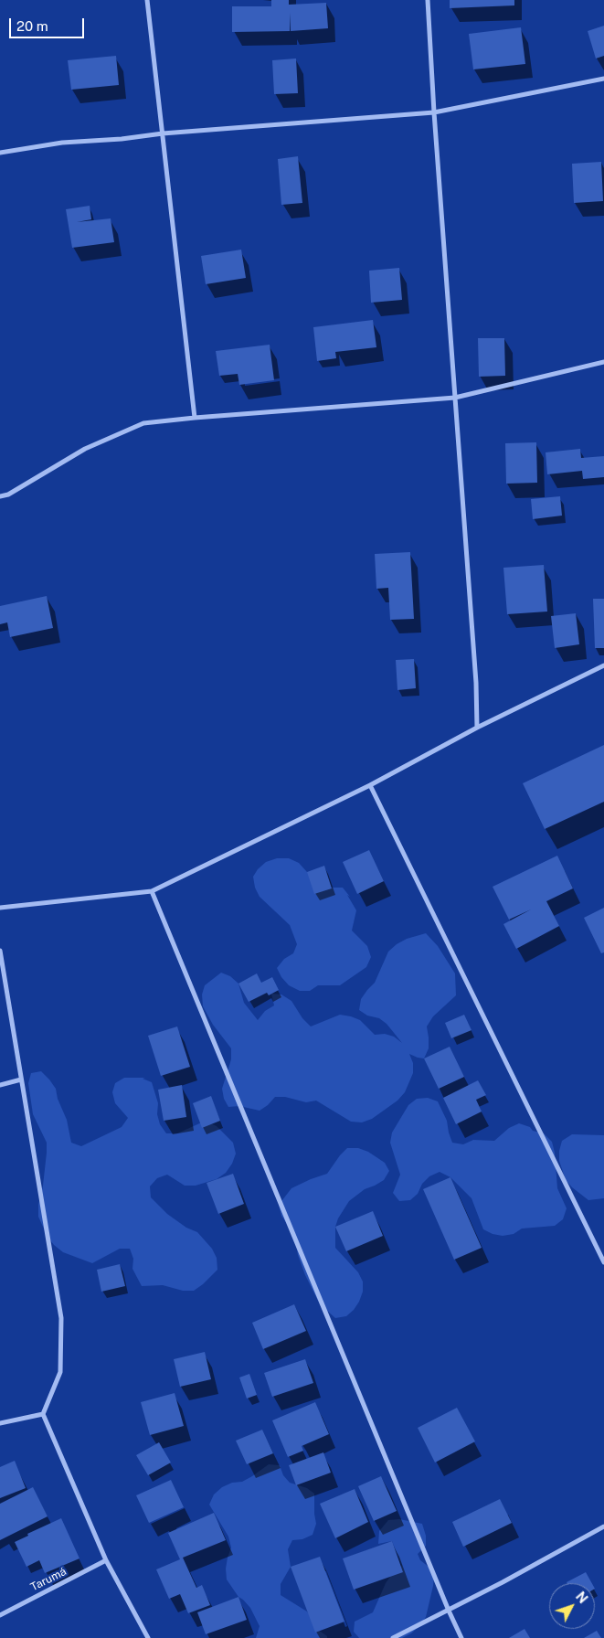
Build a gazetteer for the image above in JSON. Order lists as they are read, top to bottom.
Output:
{
  "streets": {
    "street": ["Tarumá"]
  },
  "scale_bar": "20 m",
  "north": "top right"
}
